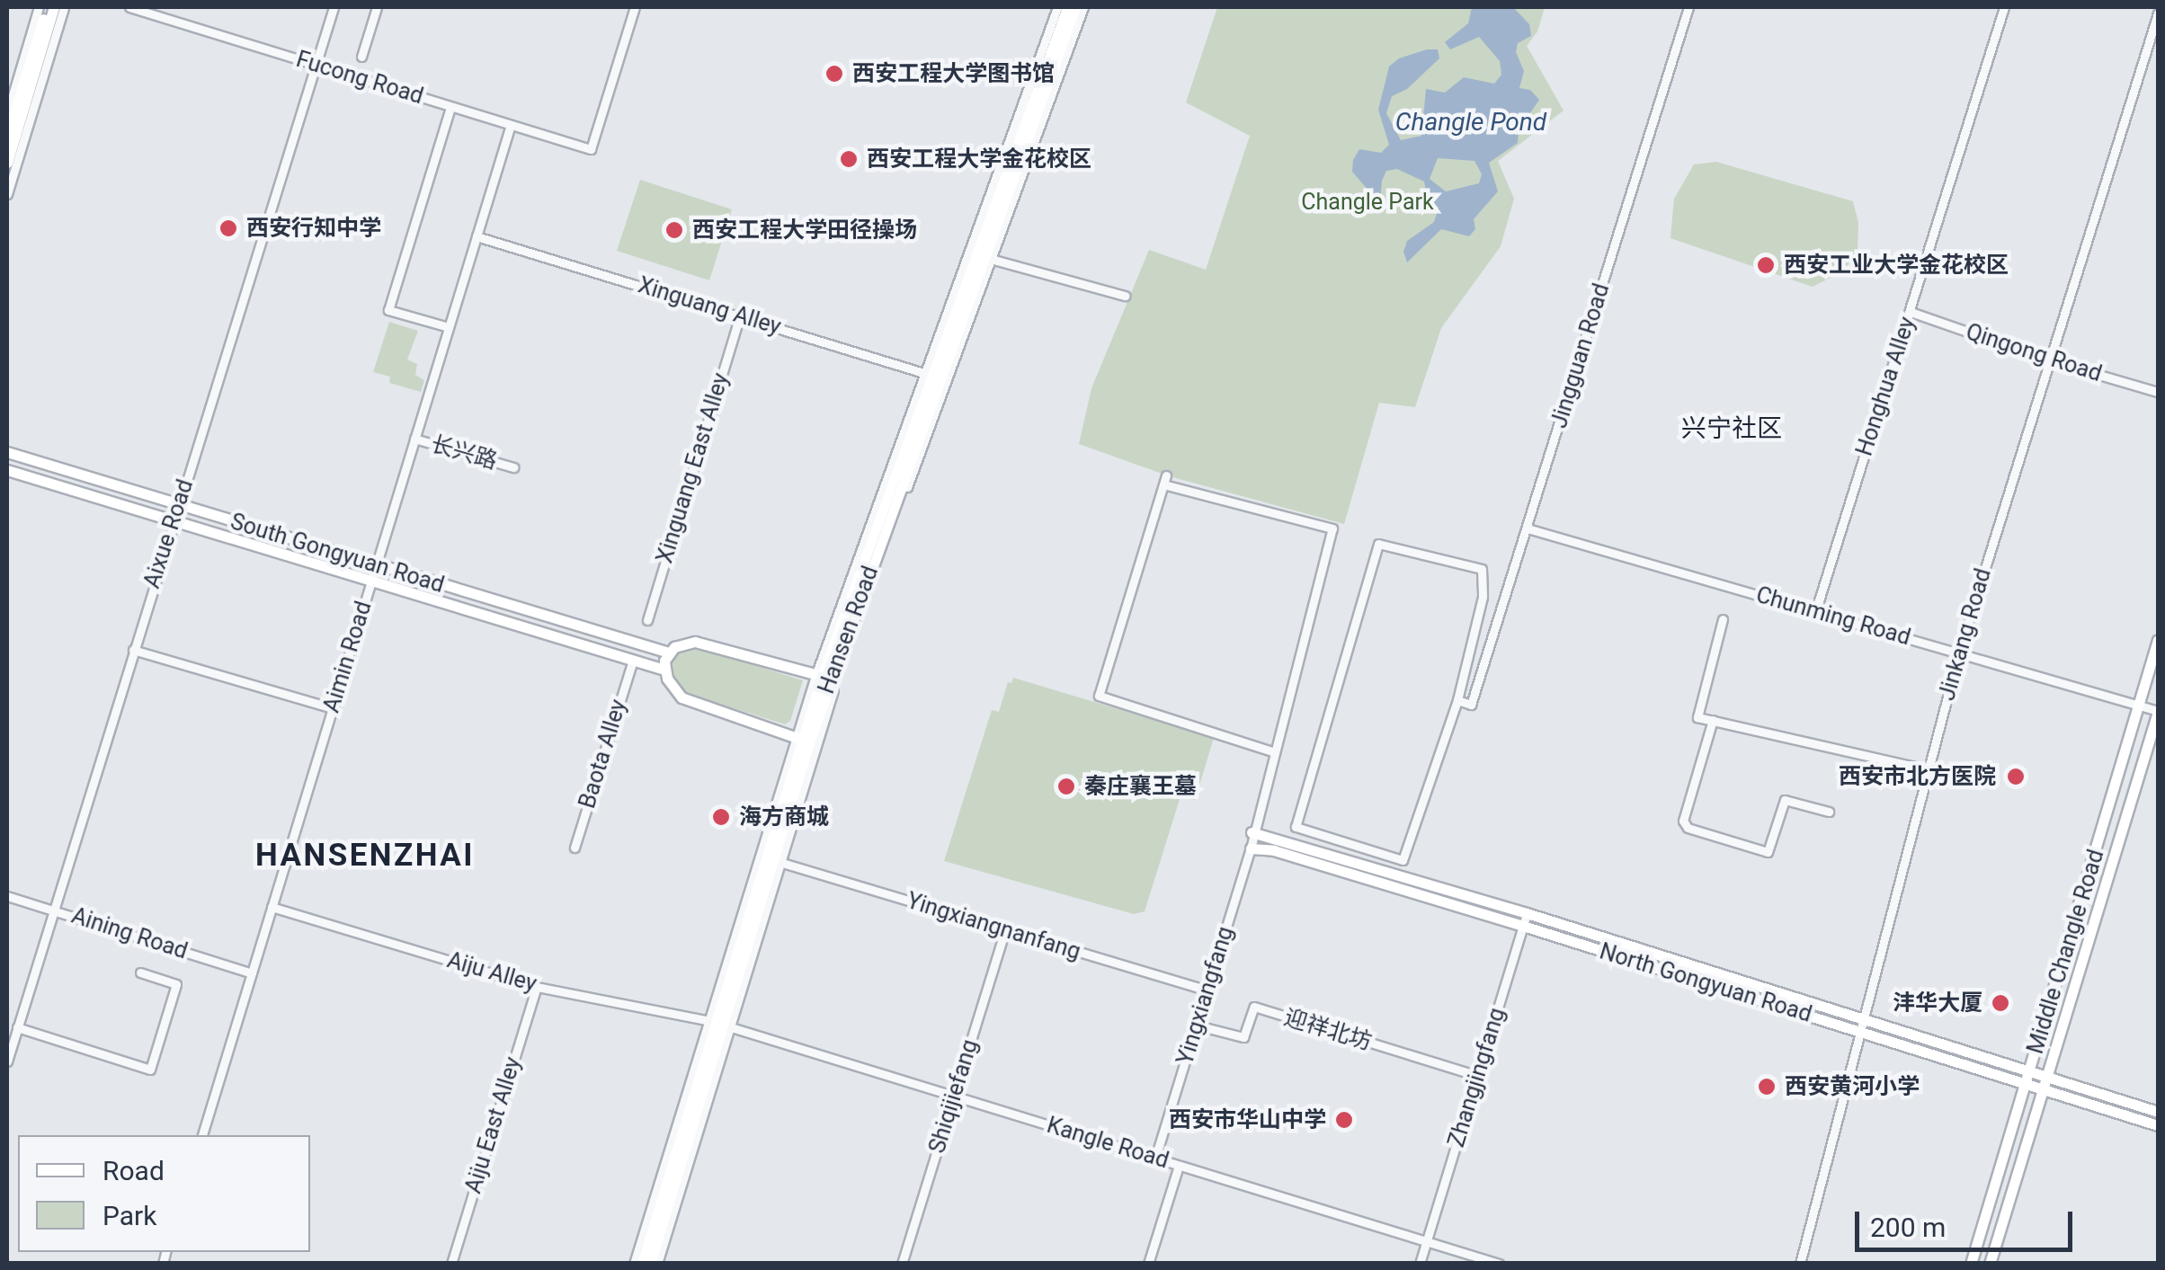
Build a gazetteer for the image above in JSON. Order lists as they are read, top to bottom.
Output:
{
  "streets": {
    "main road": [
      "South Gongyuan Road",
      "Hansen Road",
      "Middle Changle Road",
      "North Gongyuan Road"
    ],
    "street": [
      "Fucong Road",
      "Xinguang Alley",
      "Qingong Road",
      "Jingguan Road",
      "Honghua Alley",
      "长兴路",
      "Xinguang East Alley",
      "Aixue Road",
      "Chunming Road",
      "Jinkang Road",
      "Aimin Road",
      "Baota Alley",
      "Yingxiangnanfang",
      "Aining Road",
      "Aiju Alley",
      "Yingxiangfang",
      "迎祥北坊",
      "Zhangjingfang",
      "Shiqijiefang",
      "Aiju East Alley",
      "Kangle Road"
    ]
  },
  "crossings": [
    ["Fucong Road", "Aixue Road"],
    ["Fucong Road", "Aimin Road"],
    ["Xinguang Alley", "Xinguang East Alley"],
    ["Xinguang Alley", "Hansen Road"],
    ["Xinguang Alley", "Aimin Road"],
    ["Qingong Road", "Honghua Alley"],
    ["Qingong Road", "Jinkang Road"],
    ["Jingguan Road", "Chunming Road"],
    ["Honghua Alley", "Chunming Road"],
    ["长兴路", "Aimin Road"],
    ["Aixue Road", "South Gongyuan Road"],
    ["Aixue Road", "Aining Road"],
    ["South Gongyuan Road", "Aimin Road"],
    ["South Gongyuan Road", "Baota Alley"],
    ["Chunming Road", "Jinkang Road"],
    ["Chunming Road", "Middle Changle Road"],
    ["Hansen Road", "Aiju Alley"],
    ["Hansen Road", "Kangle Road"],
    ["Jinkang Road", "North Gongyuan Road"],
    ["Aimin Road", "Aining Road"],
    ["Aimin Road", "Aiju Alley"],
    ["Yingxiangnanfang", "Yingxiangfang"],
    ["Yingxiangnanfang", "Shiqijiefang"],
    ["Middle Changle Road", "North Gongyuan Road"],
    ["Aiju Alley", "Aiju East Alley"],
    ["Aiju Alley", "Kangle Road"],
    ["North Gongyuan Road", "Yingxiangfang"],
    ["North Gongyuan Road", "Zhangjingfang"],
    ["Yingxiangfang", "迎祥北坊"],
    ["Yingxiangfang", "Kangle Road"],
    ["迎祥北坊", "Zhangjingfang"],
    ["Zhangjingfang", "Kangle Road"],
    ["Shiqijiefang", "Kangle Road"]
  ],
  "districts": ["兴宁社区", "HANSENZHAI"],
  "water": ["Changle Pond"],
  "parks": ["Changle Park"],
  "places": [
    "西安工程大学图书馆",
    "西安工程大学金花校区",
    "西安行知中学",
    "西安工程大学田径操场",
    "西安工业大学金花校区",
    "西安市北方医院",
    "秦庄襄王墓",
    "海方商城",
    "沣华大厦",
    "西安黄河小学",
    "西安市华山中学"
  ],
  "legend": ["Road", "Park"],
  "scale_bar": "200 m"
}
